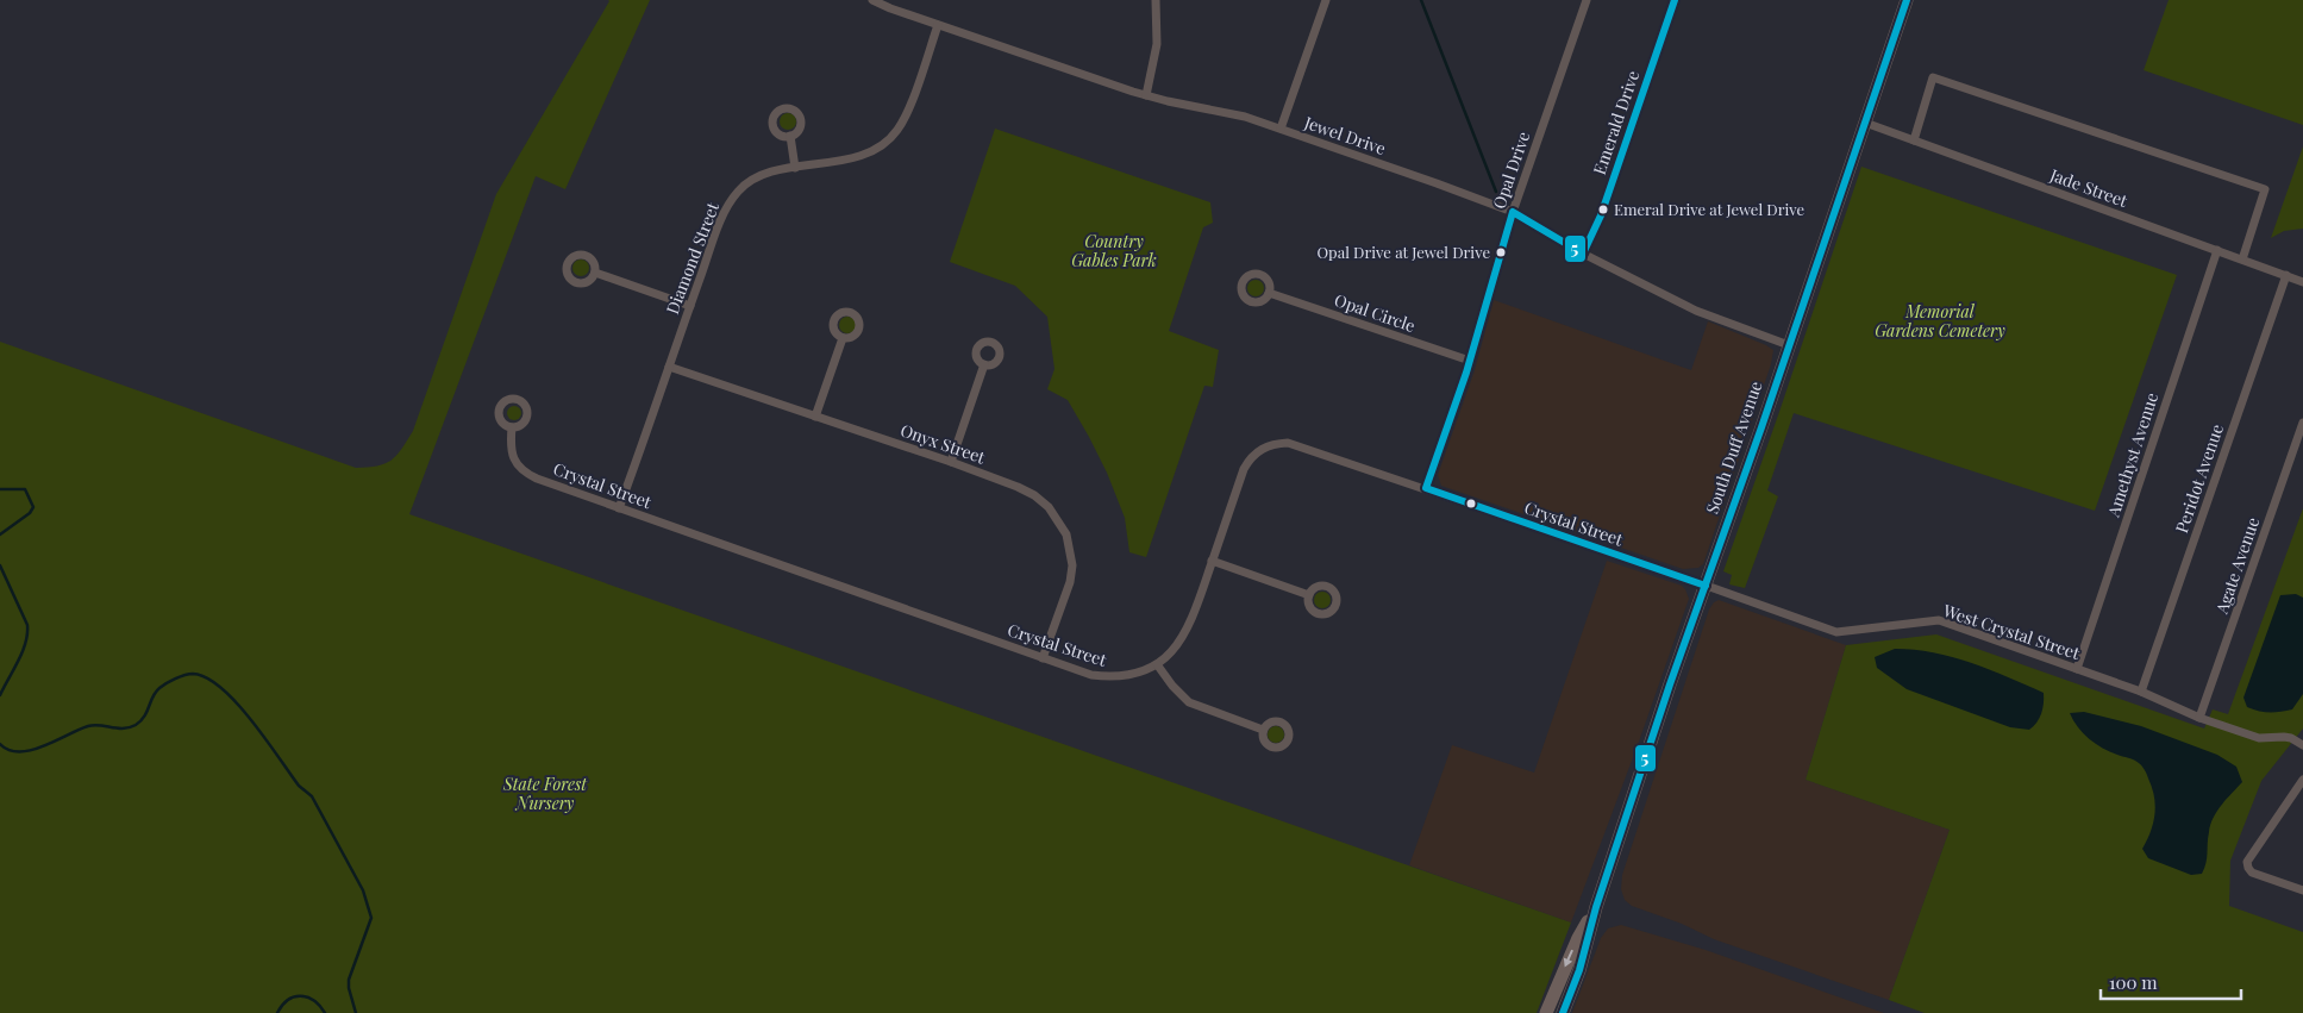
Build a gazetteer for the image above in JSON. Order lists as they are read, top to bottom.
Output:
{
  "streets": {
    "main road": ["South Duff Avenue"],
    "street": [
      "Emerald Drive",
      "Jewel Drive",
      "Opal Drive",
      "Jade Street",
      "Diamond Street",
      "Opal Circle",
      "Onyx Street",
      "Amethyst Avenue",
      "Peridot Avenue",
      "Crystal Street",
      "Agate Avenue",
      "West Crystal Street"
    ]
  },
  "crossings": [
    ["Emerald Drive", "Jewel Drive"],
    ["Jewel Drive", "Opal Drive"],
    ["Jewel Drive", "Diamond Street"],
    ["Jewel Drive", "South Duff Avenue"],
    ["Opal Drive", "Opal Circle"],
    ["Opal Drive", "Crystal Street"],
    ["Jade Street", "South Duff Avenue"],
    ["Jade Street", "Amethyst Avenue"],
    ["Jade Street", "Peridot Avenue"],
    ["Diamond Street", "Onyx Street"],
    ["Diamond Street", "Crystal Street"],
    ["Onyx Street", "Crystal Street"],
    ["South Duff Avenue", "Crystal Street"],
    ["South Duff Avenue", "West Crystal Street"],
    ["Amethyst Avenue", "West Crystal Street"],
    ["Peridot Avenue", "West Crystal Street"],
    ["Crystal Street", "West Crystal Street"],
    ["Agate Avenue", "West Crystal Street"]
  ],
  "parks": ["Country Gables Park", "Memorial Gardens Cemetery", "State Forest Nursery"],
  "places": ["Emeral Drive at Jewel Drive", "Opal Drive at Jewel Drive"],
  "lines": ["transit line 5"],
  "scale_bar": "100 m"
}
